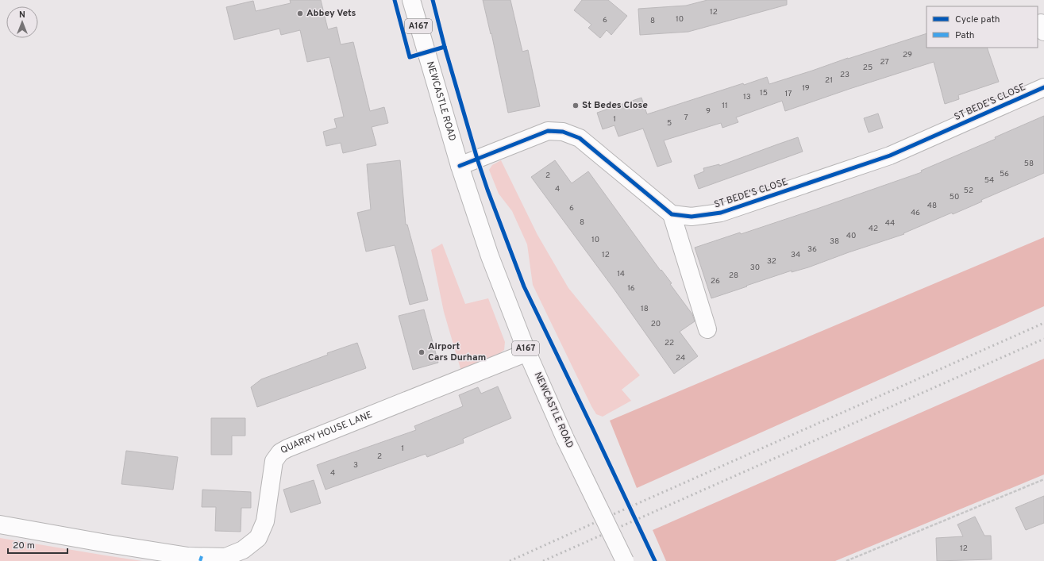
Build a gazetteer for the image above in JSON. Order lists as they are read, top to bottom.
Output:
{
  "streets": {
    "main road": [
      "A167",
      "NEWCASTLE ROAD",
      "ST BEDE'S CLOSE",
      "QUARRY HOUSE LANE"
    ]
  },
  "crossings": [
    ["NEWCASTLE ROAD", "QUARRY HOUSE LANE"]
  ],
  "places": ["Abbey Vets", "St Bedes Close", "Airport Cars Durham"],
  "house_numbers": [
    "12",
    "10",
    "6",
    "8",
    "29",
    "27",
    "25",
    "23",
    "21",
    "19",
    "15",
    "17",
    "13",
    "11",
    "9",
    "7",
    "1",
    "5",
    "58",
    "56",
    "2",
    "54",
    "4",
    "52",
    "50",
    "48",
    "6",
    "46",
    "8",
    "44",
    "42",
    "40",
    "10",
    "38",
    "36",
    "12",
    "34",
    "32",
    "30",
    "14",
    "28",
    "26",
    "16",
    "18",
    "20",
    "22",
    "24",
    "1",
    "2",
    "3",
    "4",
    "12"
  ],
  "legend": ["Cycle path", "Path"],
  "scale_bar": "20 m",
  "north": "top"
}
